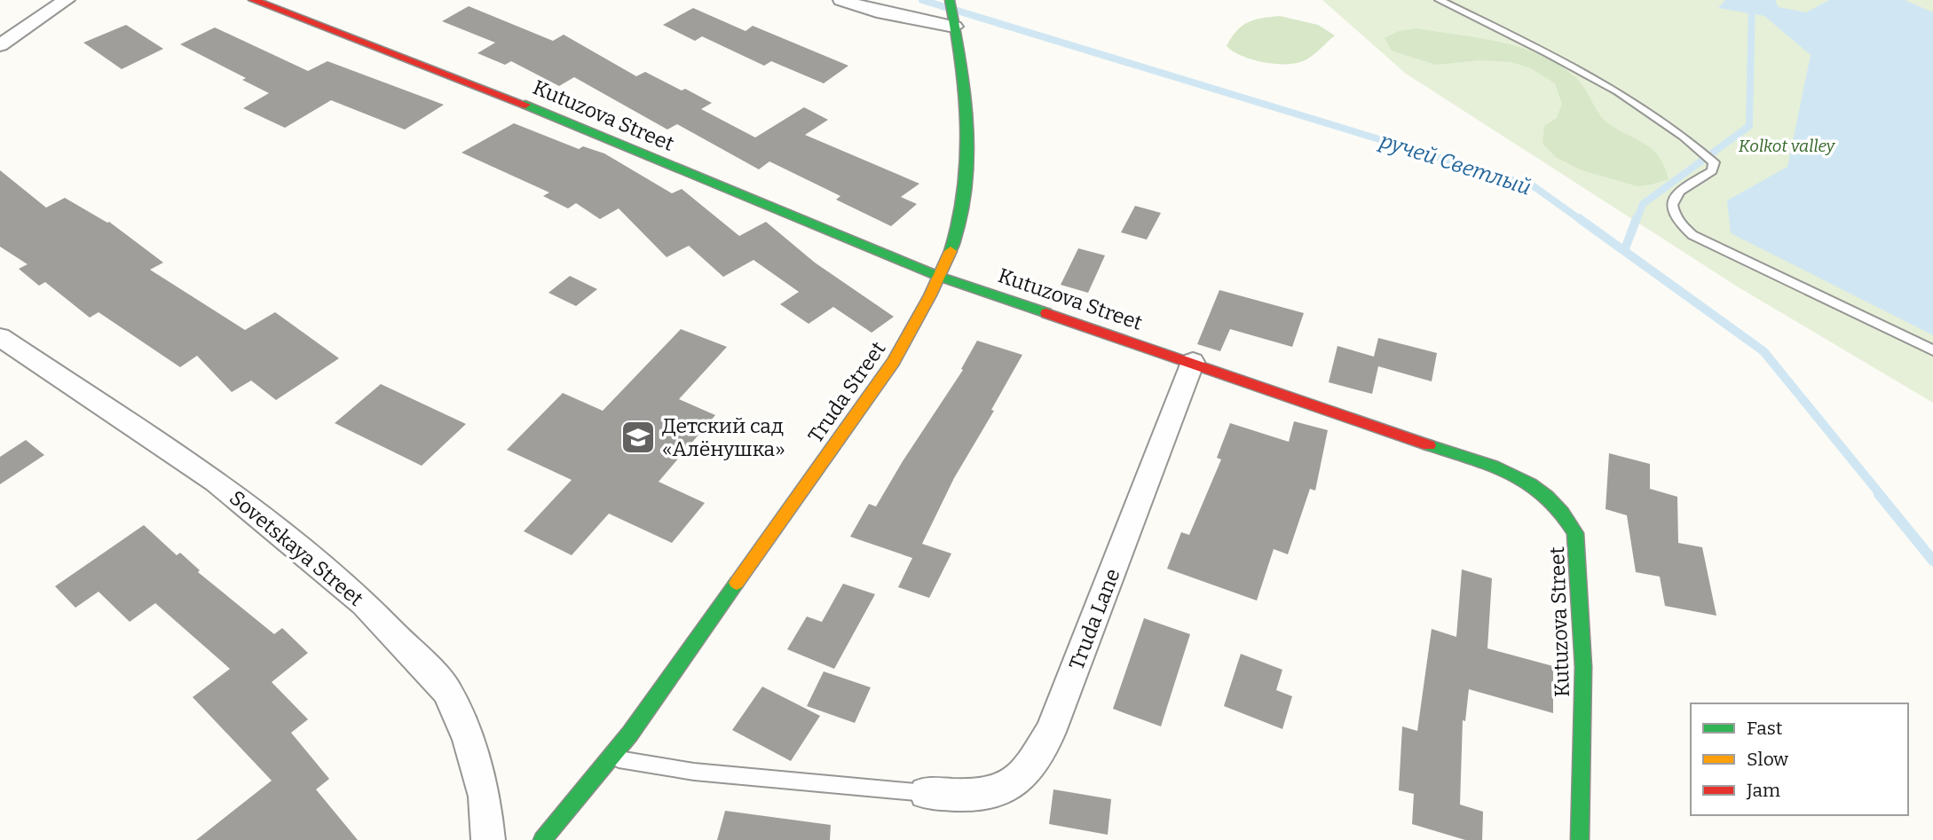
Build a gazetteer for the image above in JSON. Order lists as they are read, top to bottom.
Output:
{
  "streets": {
    "street": [
      "Kutuzova Street",
      "Truda Street",
      "Sovetskaya Street",
      "Truda Lane"
    ]
  },
  "crossings": [
    ["Kutuzova Street", "Truda Street"],
    ["Kutuzova Street", "Truda Lane"]
  ],
  "water": ["ручей Светлый"],
  "parks": ["Kolkot valley"],
  "places": {
    "school or university": ["Детский сад «Алёнушка»"]
  },
  "legend": ["Fast", "Slow", "Jam"]
}
